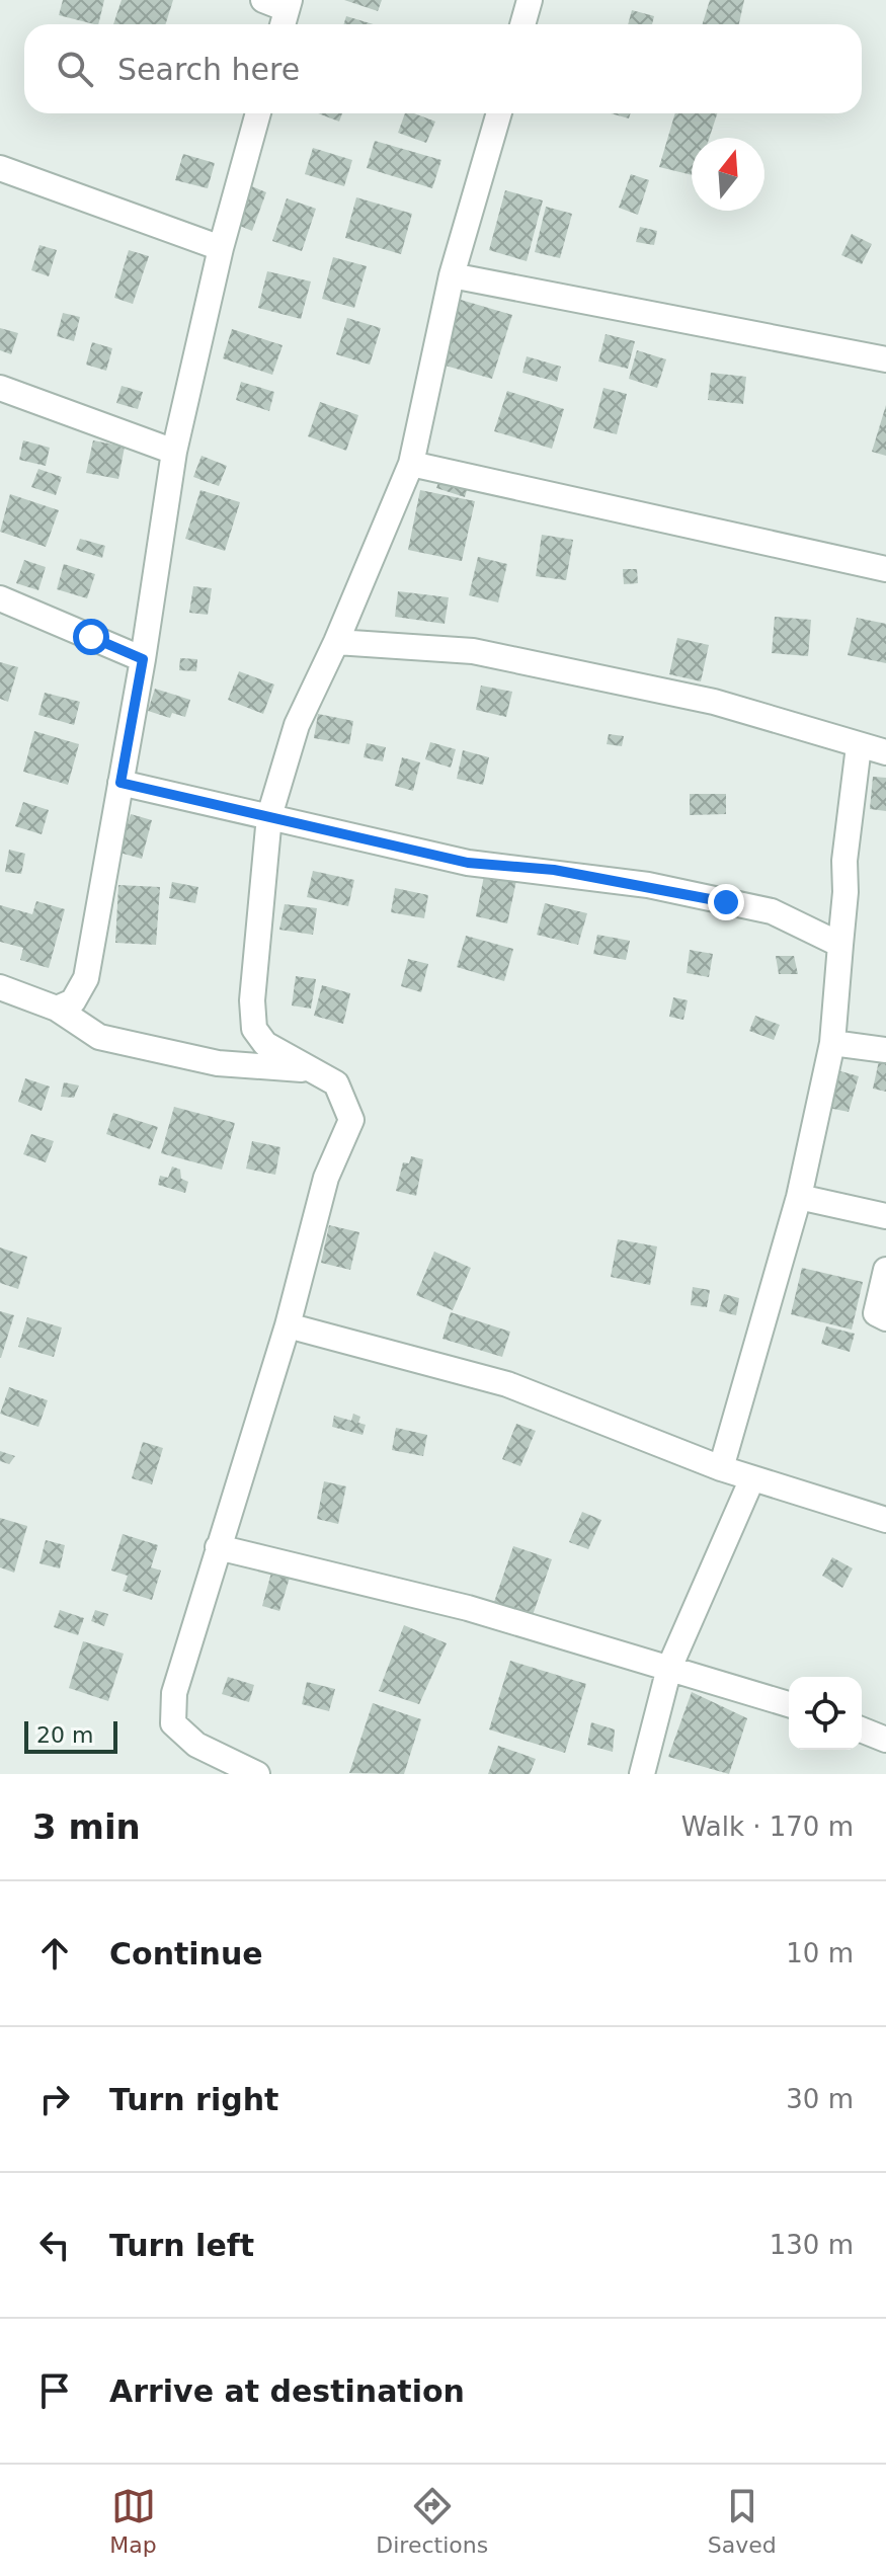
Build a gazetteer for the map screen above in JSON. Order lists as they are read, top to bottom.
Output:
{
  "scale_bar": "20 m",
  "north": "top",
  "page": {
    "search": "Search here",
    "scale": "20 m",
    "heading": ["3 min", "Walk · 170 m"],
    "list": [
      ["Continue", "10 m"],
      ["Turn right", "30 m"],
      ["Turn left", "130 m"],
      "Arrive at destination"
    ],
    "nav": ["Map", "Directions", "Saved"]
  }
}
